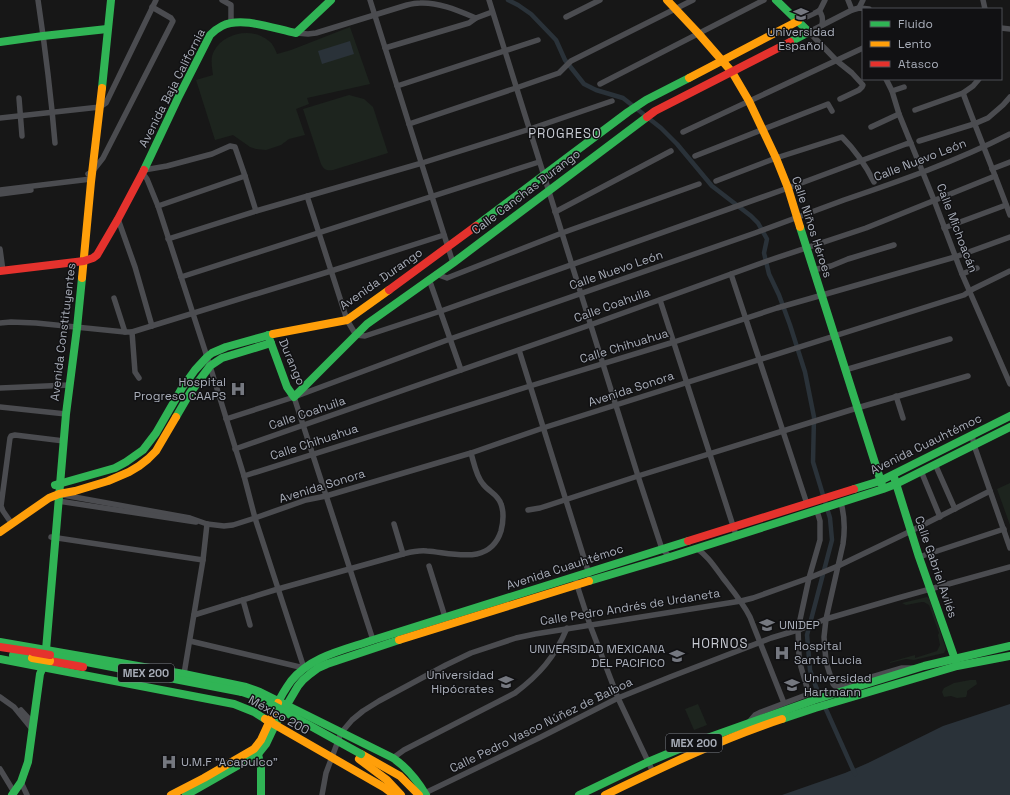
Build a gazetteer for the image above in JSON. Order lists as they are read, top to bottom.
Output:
{
  "streets": {
    "main road": [
      "Avenida Baja California",
      "Calle Canchas Durango",
      "Calle Niños Héroes",
      "Avenida Durango",
      "Avenida Constituyentes",
      "Durango",
      "Avenida Cuauhtémoc",
      "Calle Gabriel Avilés",
      "MEX 200",
      "México 200"
    ],
    "street": [
      "Calle Nuevo León",
      "Calle Michoacán",
      "Calle Coahuila",
      "Calle Chihuahua",
      "Avenida Sonora",
      "Calle Pedro Andrés de Urdaneta",
      "Calle Pedro Vasco Núñez de Balboa"
    ]
  },
  "crossings": [
    ["Avenida Baja California", "Avenida Constituyentes"],
    ["Calle Nuevo León", "Calle Niños Héroes"],
    ["Calle Nuevo León", "Calle Michoacán"],
    ["Calle Nuevo León", "Durango"],
    ["Calle Canchas Durango", "Calle Niños Héroes"],
    ["Calle Niños Héroes", "Avenida Durango"],
    ["Calle Niños Héroes", "Calle Coahuila"],
    ["Calle Niños Héroes", "Calle Chihuahua"],
    ["Calle Niños Héroes", "Avenida Sonora"],
    ["Calle Niños Héroes", "Avenida Cuauhtémoc"],
    ["Calle Michoacán", "Calle Coahuila"],
    ["Calle Michoacán", "Calle Chihuahua"],
    ["Calle Michoacán", "Avenida Sonora"],
    ["Avenida Durango", "Avenida Constituyentes"],
    ["Avenida Durango", "Durango"],
    ["Avenida Constituyentes", "Avenida Sonora"],
    ["Avenida Constituyentes", "MEX 200"],
    ["Avenida Constituyentes", "México 200"],
    ["Avenida Cuauhtémoc", "Calle Gabriel Avilés"],
    ["Avenida Cuauhtémoc", "México 200"],
    ["Calle Gabriel Avilés", "Calle Pedro Andrés de Urdaneta"],
    ["Calle Gabriel Avilés", "MEX 200"],
    ["Calle Gabriel Avilés", "Calle Pedro Vasco Núñez de Balboa"],
    ["Calle Pedro Andrés de Urdaneta", "México 200"],
    ["MEX 200", "México 200"],
    ["MEX 200", "Calle Pedro Vasco Núñez de Balboa"],
    ["México 200", "Calle Pedro Vasco Núñez de Balboa"]
  ],
  "districts": ["PROGRESO", "HORNOS"],
  "places": {
    "school or university": [
      "Universidad Español",
      "UNIDEP",
      "UNIVERSIDAD MEXICANA DEL PACIFICO",
      "Universidad Hipócrates",
      "Universidad Hartmann"
    ],
    "hospital": ["Hospital Progreso CAAPS", "Hospital Santa Lucia", "U.M.F \"Acapulco\""]
  },
  "legend": ["Fluido", "Lento", "Atasco"]
}
